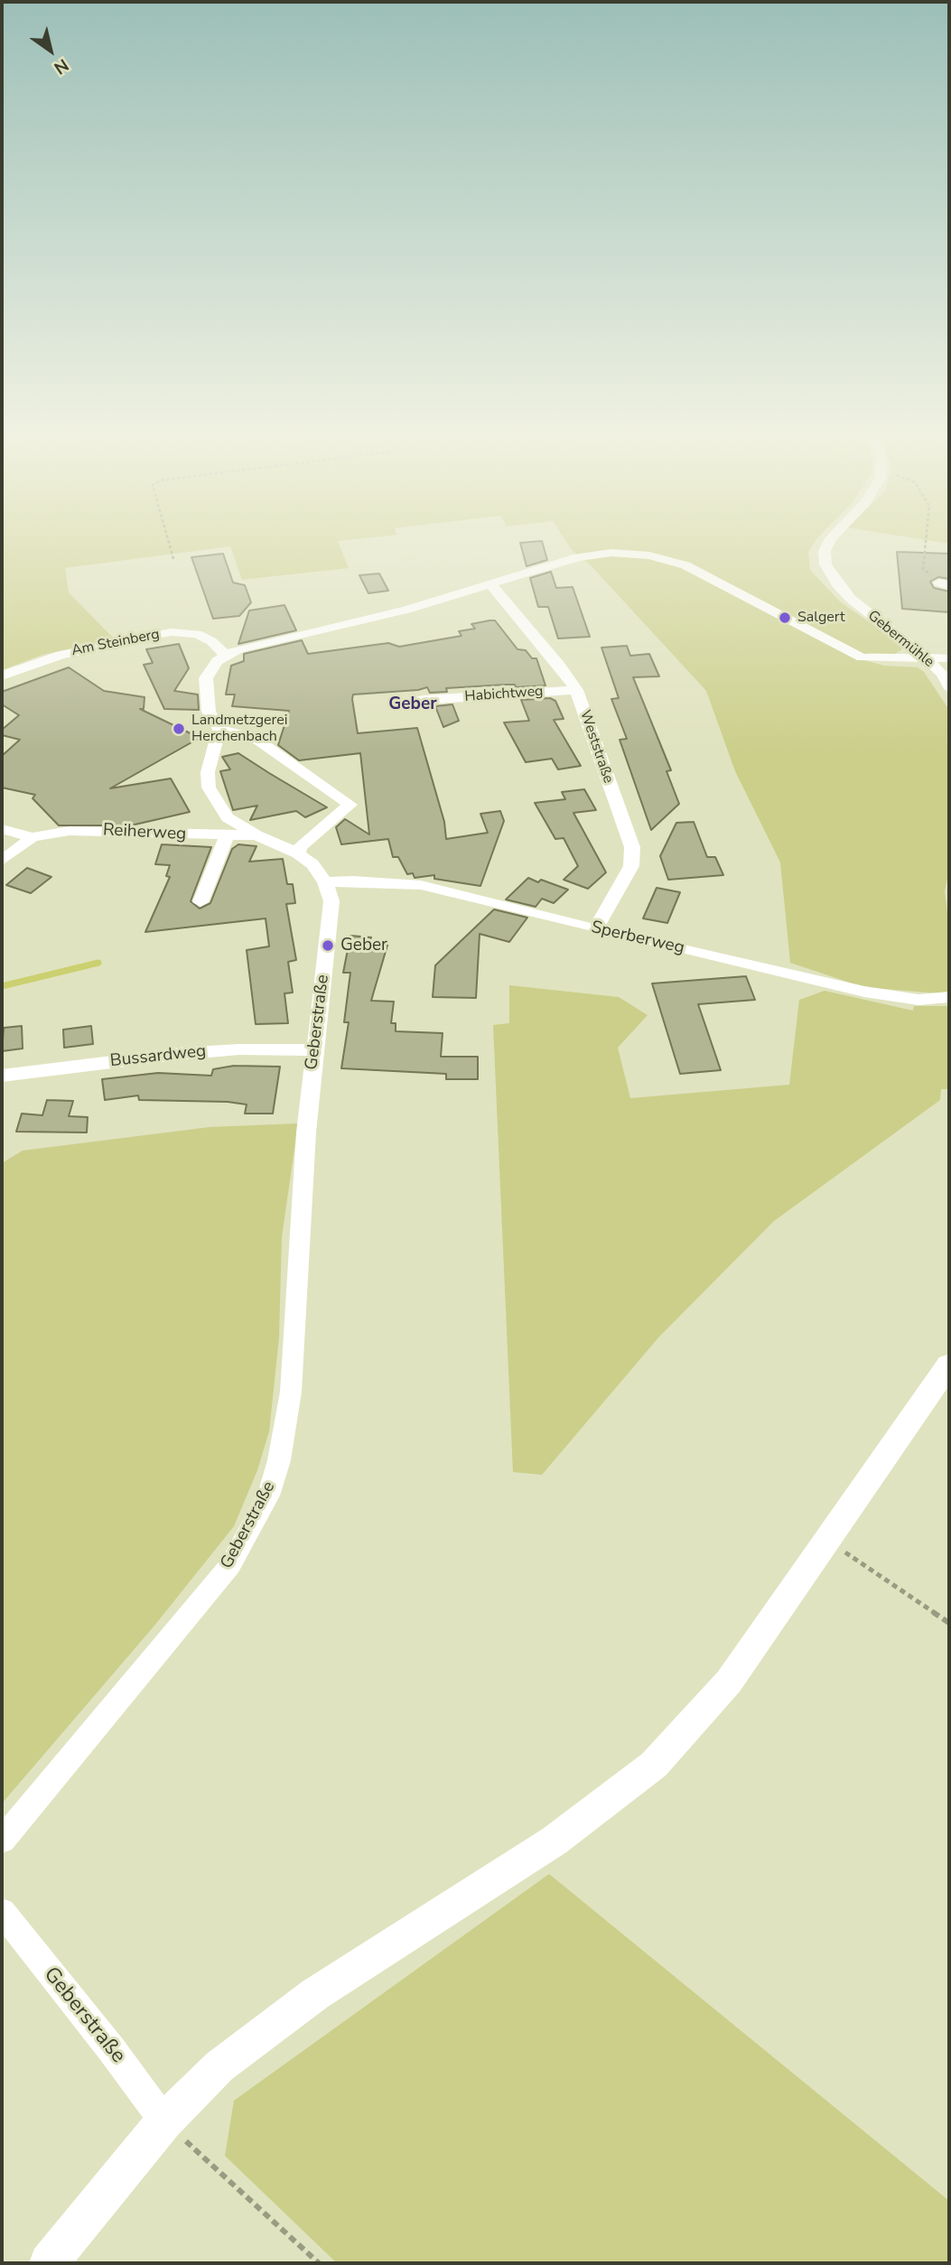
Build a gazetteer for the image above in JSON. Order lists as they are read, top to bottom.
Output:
{
  "streets": {
    "street": [
      "Gebermühle",
      "Am Steinberg",
      "Habichtweg",
      "Weststraße",
      "Reiherweg",
      "Sperberweg",
      "Geberstraße",
      "Bussardweg"
    ]
  },
  "crossings": [
    ["Habichtweg", "Weststraße"],
    ["Weststraße", "Sperberweg"],
    ["Sperberweg", "Geberstraße"],
    ["Geberstraße", "Bussardweg"]
  ],
  "districts": ["Geber"],
  "places": ["Salgert", "Landmetzgerei Herchenbach", "Geber"],
  "north": "bottom right"
}
